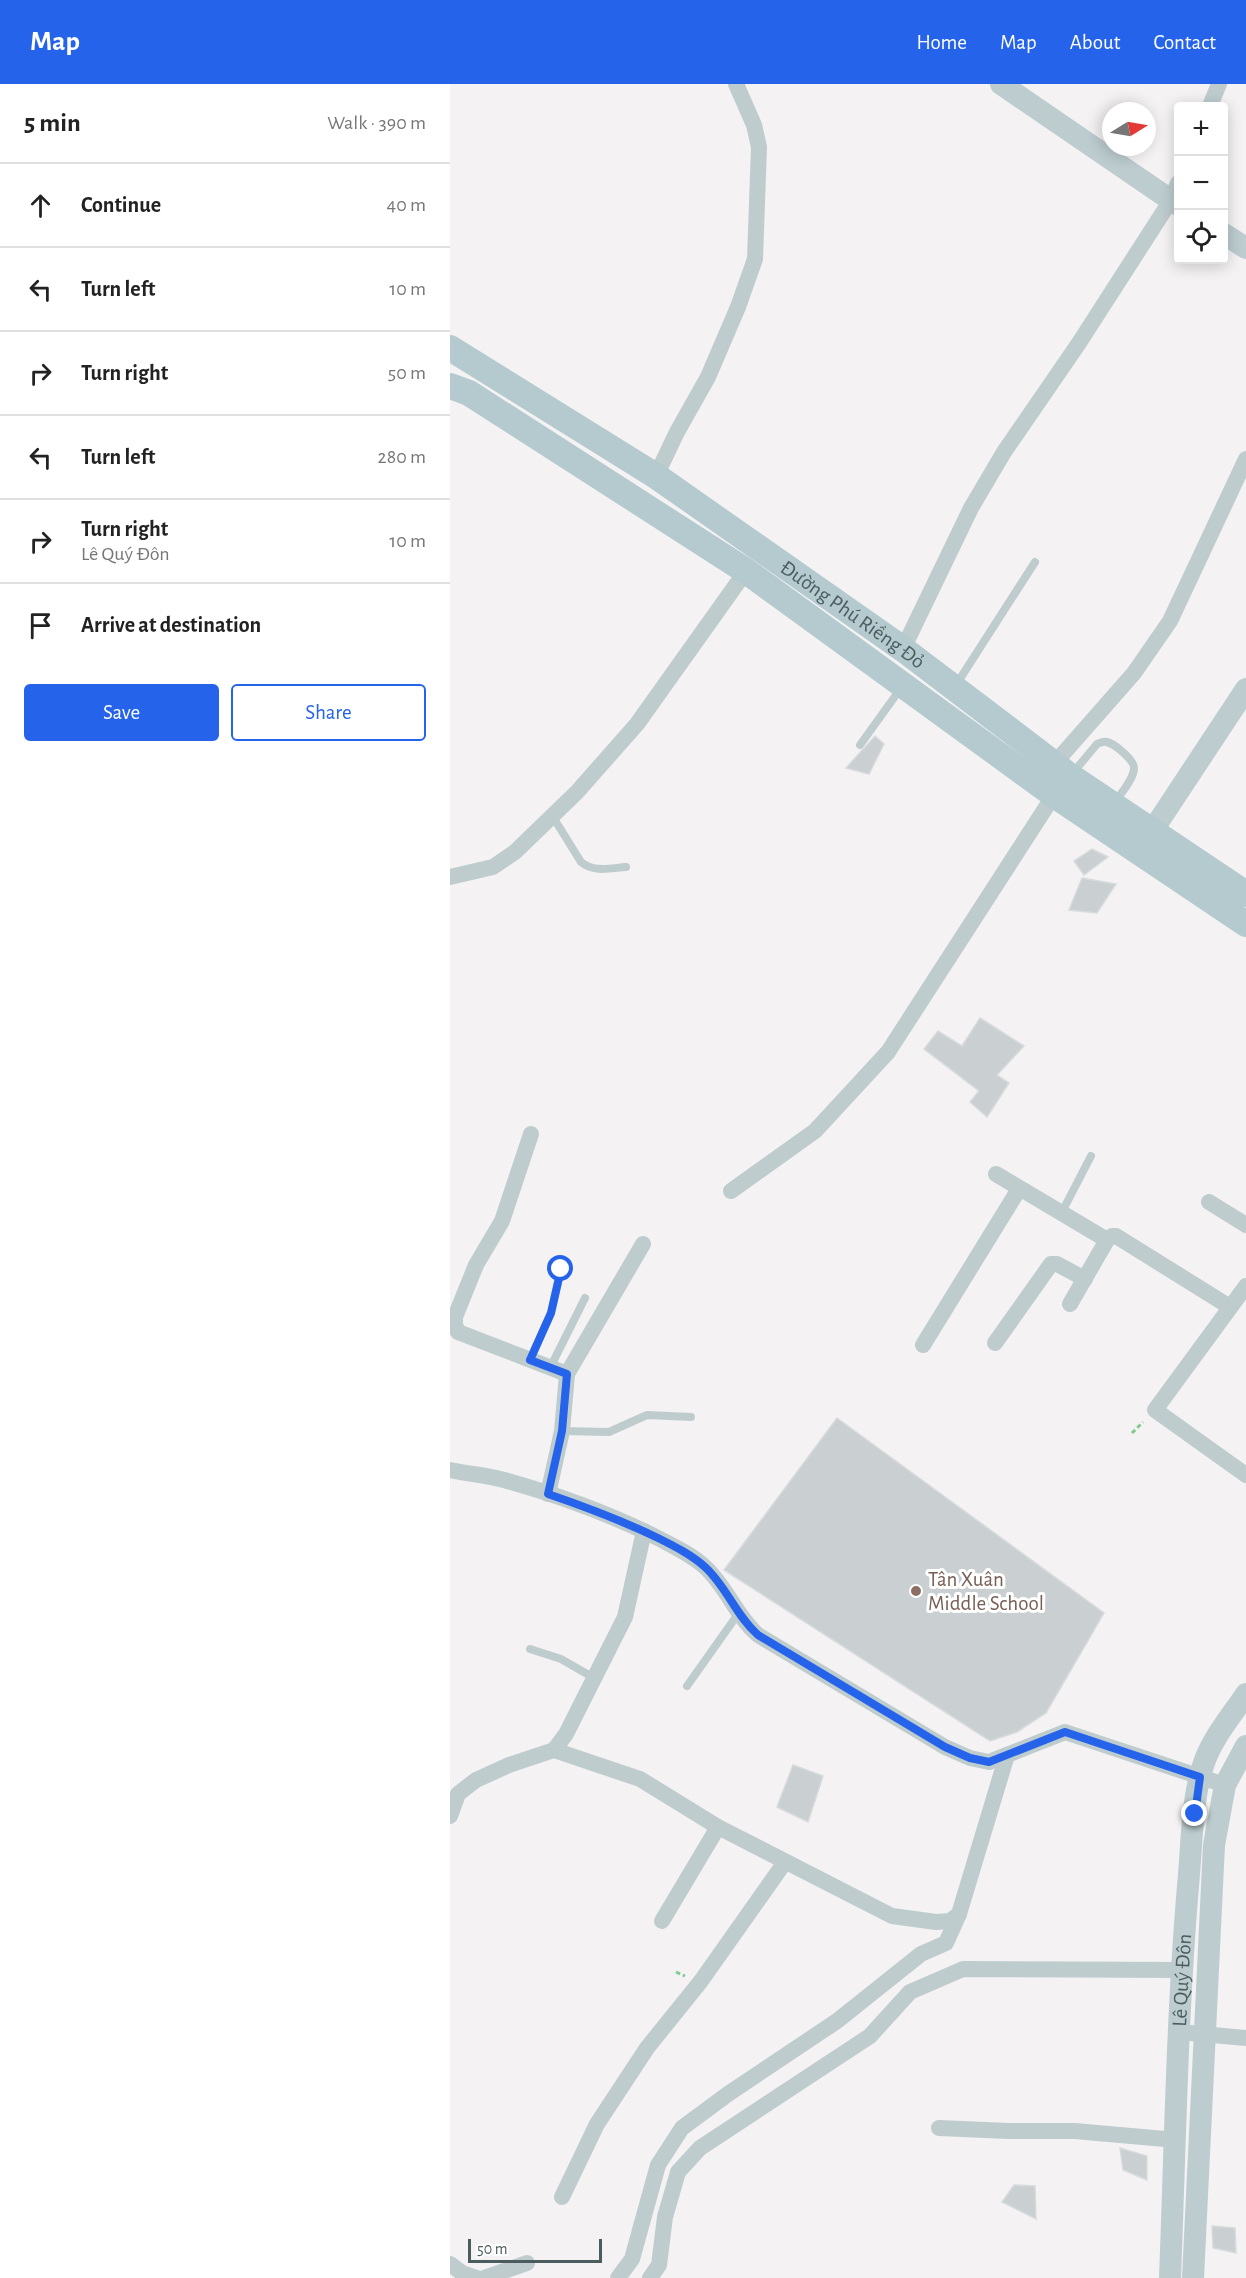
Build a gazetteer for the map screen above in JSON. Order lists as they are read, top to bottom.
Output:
{
  "streets": {
    "main road": ["Đường Phú Riềng Đỏ", "Lê Quý Đôn"]
  },
  "places": ["Tân Xuân Middle School"],
  "scale_bar": "50 m",
  "north": "right",
  "page": {
    "header": "Map",
    "nav": [
      "Home",
      "Map",
      "About",
      "Contact"
    ],
    "heading": ["5 min", "Walk · 390 m"],
    "map_buttons": ["+", "−"],
    "list": [
      ["Continue", "40 m"],
      ["Turn left", "10 m"],
      ["Turn right", "50 m"],
      ["Turn left", "280 m"],
      ["Turn right", "Lê Quý Đôn", "10 m"],
      "Arrive at destination"
    ],
    "buttons": ["Save", "Share"],
    "scale": "50 m"
  }
}
